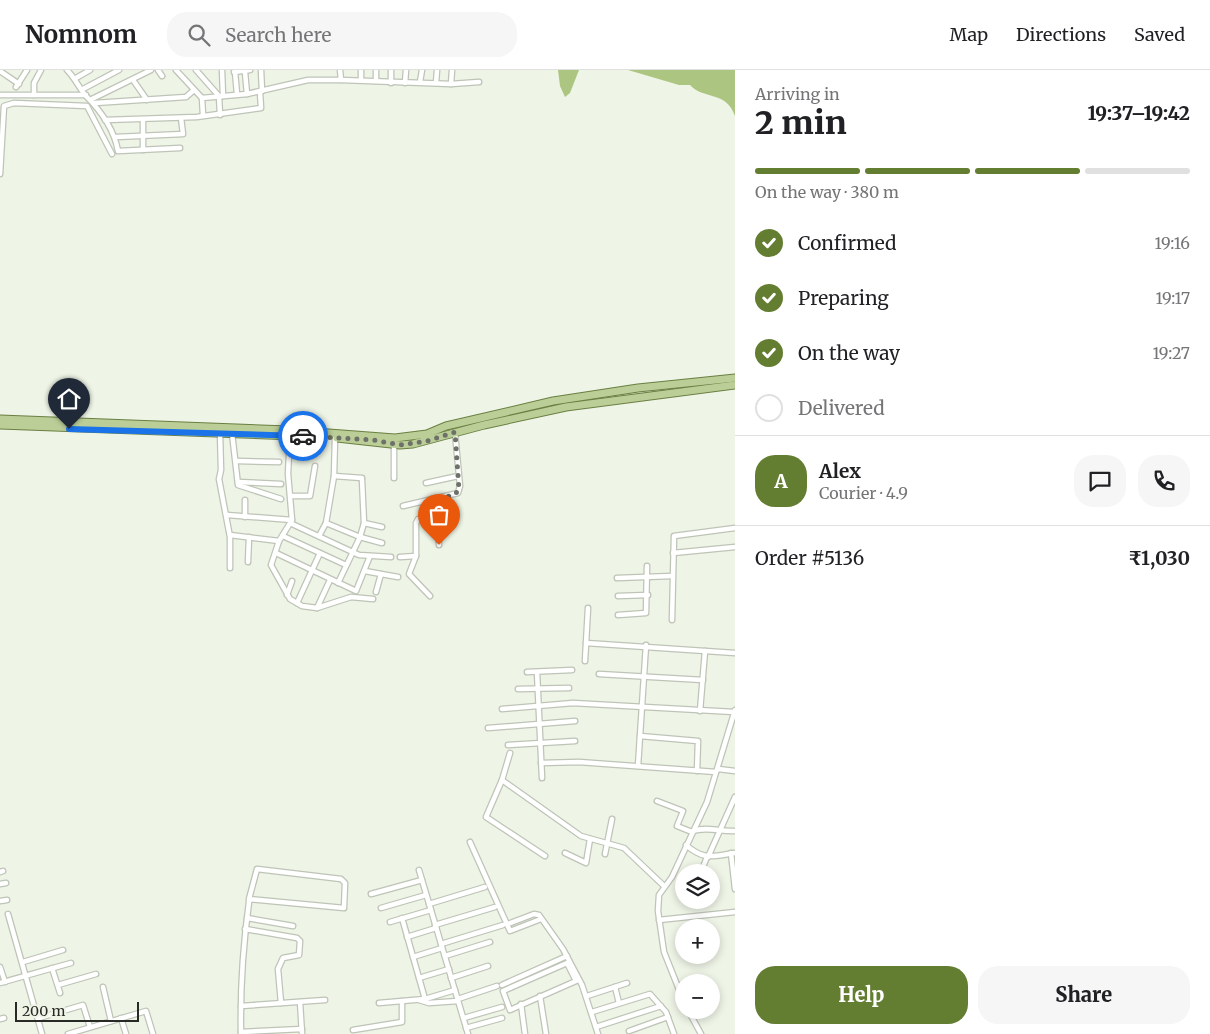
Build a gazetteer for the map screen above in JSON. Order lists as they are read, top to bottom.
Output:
{
  "scale_bar": "200 m",
  "page": {
    "header": "Nomnom",
    "search": "Search here",
    "nav": ["Map", "Directions", "Saved"],
    "heading": ["2 min", "Arriving in", "19:37–19:42"],
    "panel": [
      "Alex",
      "Courier · 4.9",
      "Order #5136",
      "₹1,030"
    ],
    "bar": "On the way · 380 m",
    "list": [
      ["Confirmed", "19:16"],
      ["Preparing", "19:17"],
      ["On the way", "19:27"],
      "Delivered"
    ],
    "round": "A",
    "map_buttons": ["+", "−"],
    "buttons": ["Help", "Share"],
    "scale": "200 m"
  }
}
